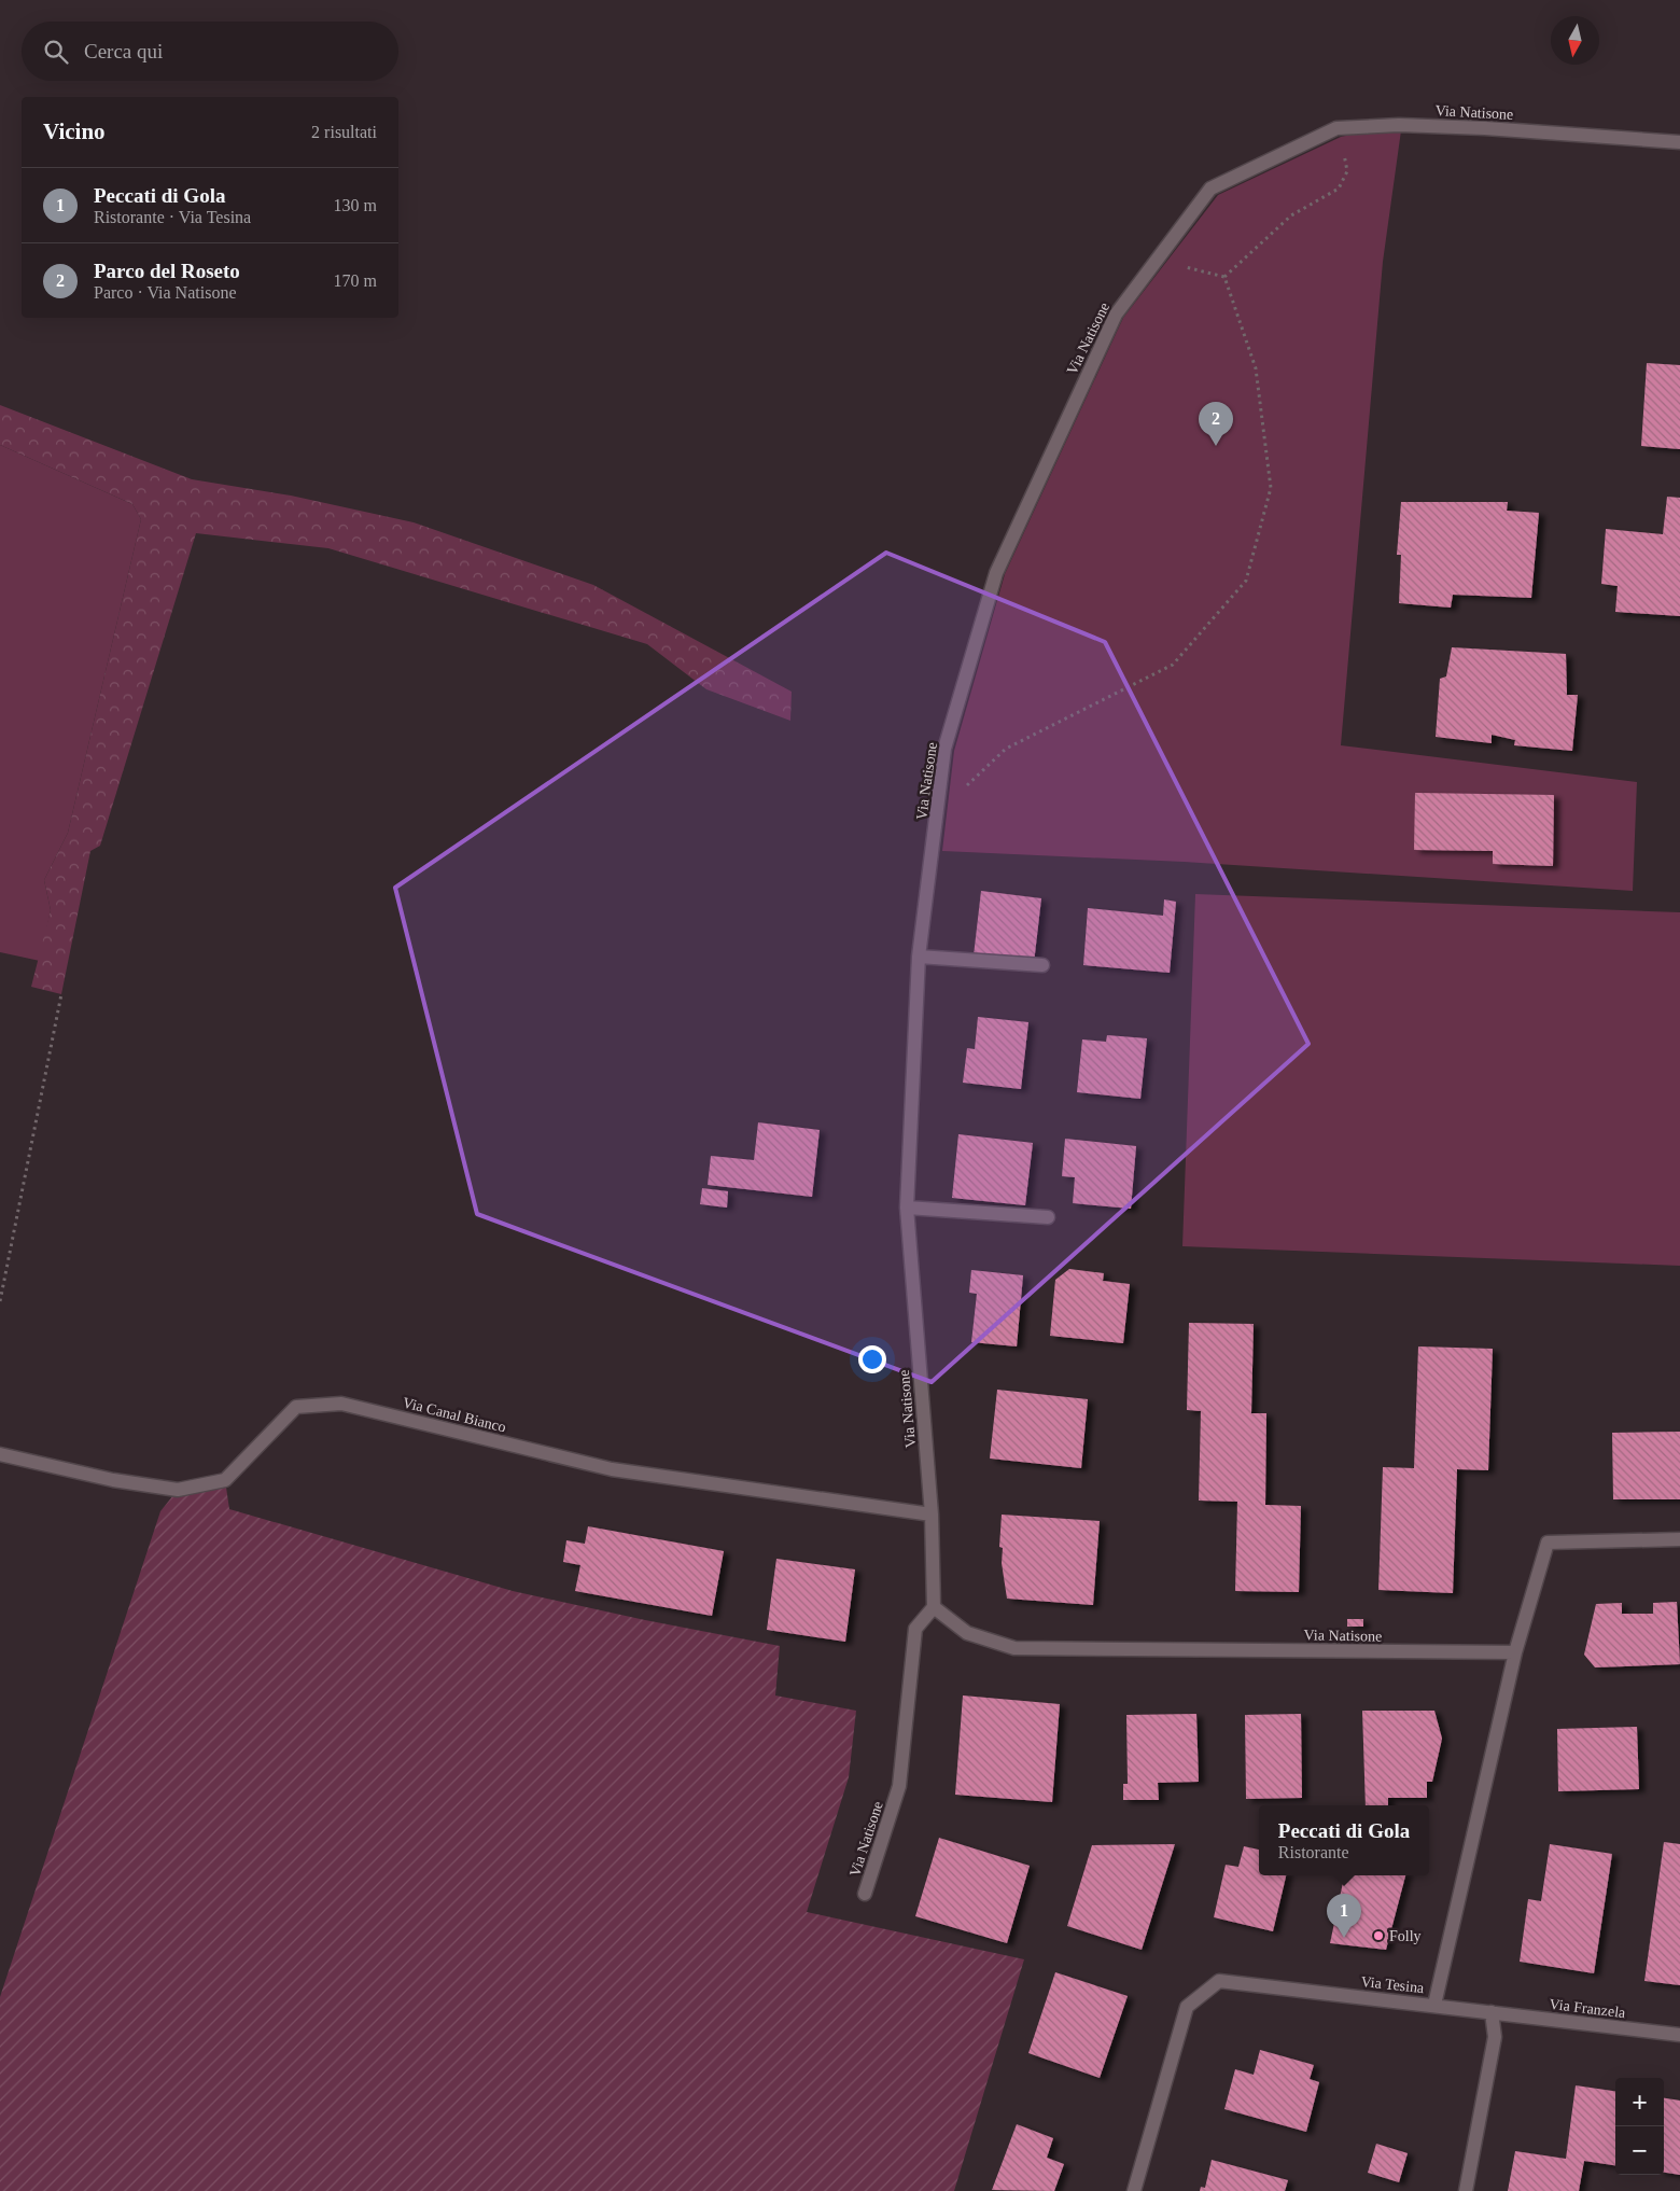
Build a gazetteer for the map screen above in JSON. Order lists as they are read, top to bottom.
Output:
{
  "streets": {
    "street": [
      "Via Natisone",
      "Via Canal Bianco",
      "Via Tesina",
      "Via Franzela"
    ]
  },
  "crossings": [
    ["Via Natisone", "Via Canal Bianco"],
    ["Via Natisone", "Via Tesina"],
    ["Via Tesina", "Via Franzela"]
  ],
  "places": ["Folly"],
  "north": "bottom",
  "page": {
    "search": "Cerca qui",
    "heading": ["Vicino", "2 risultati"],
    "list": [
      {
        "mark": "1",
        "name": "Peccati di Gola",
        "note": "Ristorante · Via Tesina",
        "value": "130 m"
      },
      {
        "mark": "2",
        "name": "Parco del Roseto",
        "note": "Parco · Via Natisone",
        "value": "170 m"
      }
    ],
    "pins": ["2", "1"],
    "popup": ["Peccati di Gola", "Ristorante"],
    "map_buttons": ["+", "−"]
  }
}
